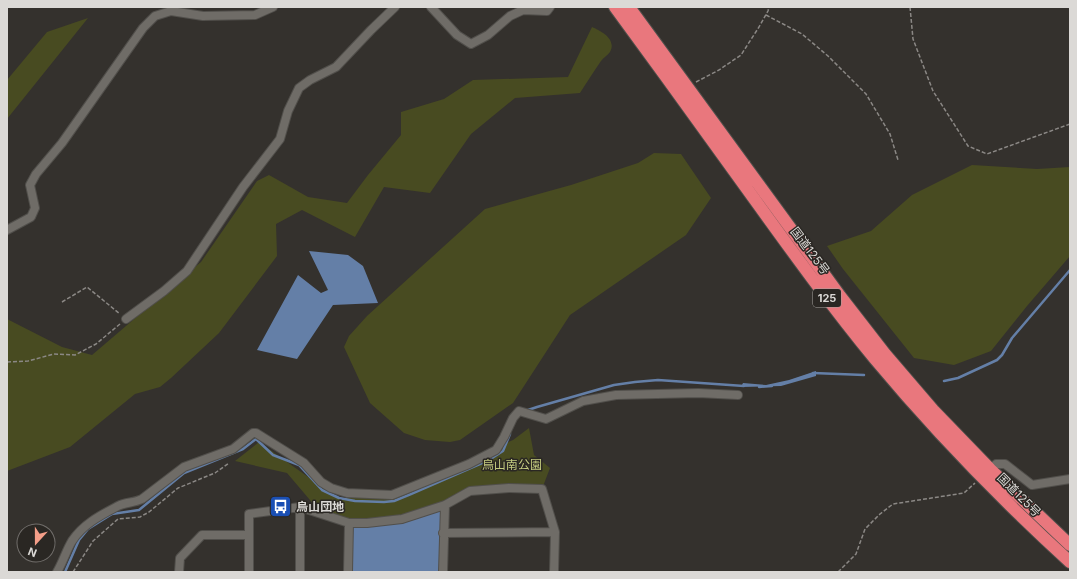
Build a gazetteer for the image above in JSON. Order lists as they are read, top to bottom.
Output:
{
  "streets": {
    "highway": ["国道125号", "125"]
  },
  "parks": ["烏山南公園"],
  "places": {
    "bus stop": ["烏山団地"]
  },
  "north": "bottom"
}
